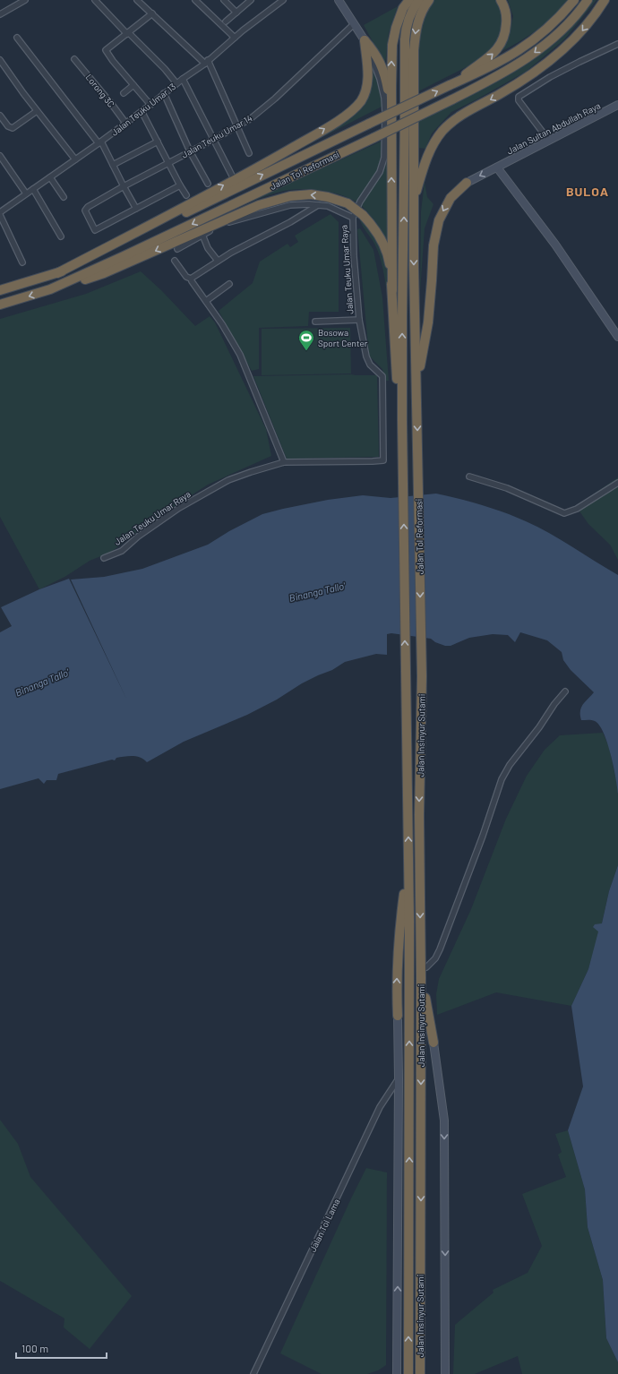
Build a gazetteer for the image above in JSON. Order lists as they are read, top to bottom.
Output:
{
  "streets": {
    "highway": ["Jalan Tol Reformasi", "Jalan Insinyur Sutami"],
    "street": [
      "Lorong 3C",
      "Jalan Teuku Umar 13",
      "Jalan Sultan Abdullah Raya",
      "Jalan Teuku Umar 14",
      "Jalan Teuku Umar Raya",
      "Jalan Tol Lama"
    ]
  },
  "crossings": [
    ["Lorong 3C", "Jalan Teuku Umar 13"],
    ["Jalan Teuku Umar 14", "Jalan Teuku Umar Raya"],
    ["Jalan Tol Reformasi", "Jalan Insinyur Sutami"]
  ],
  "districts": ["BULOA"],
  "water": ["Binanga Tallo'"],
  "places": {
    "sports": ["Bosowa Sport Center"]
  },
  "scale_bar": "100 m"
}
